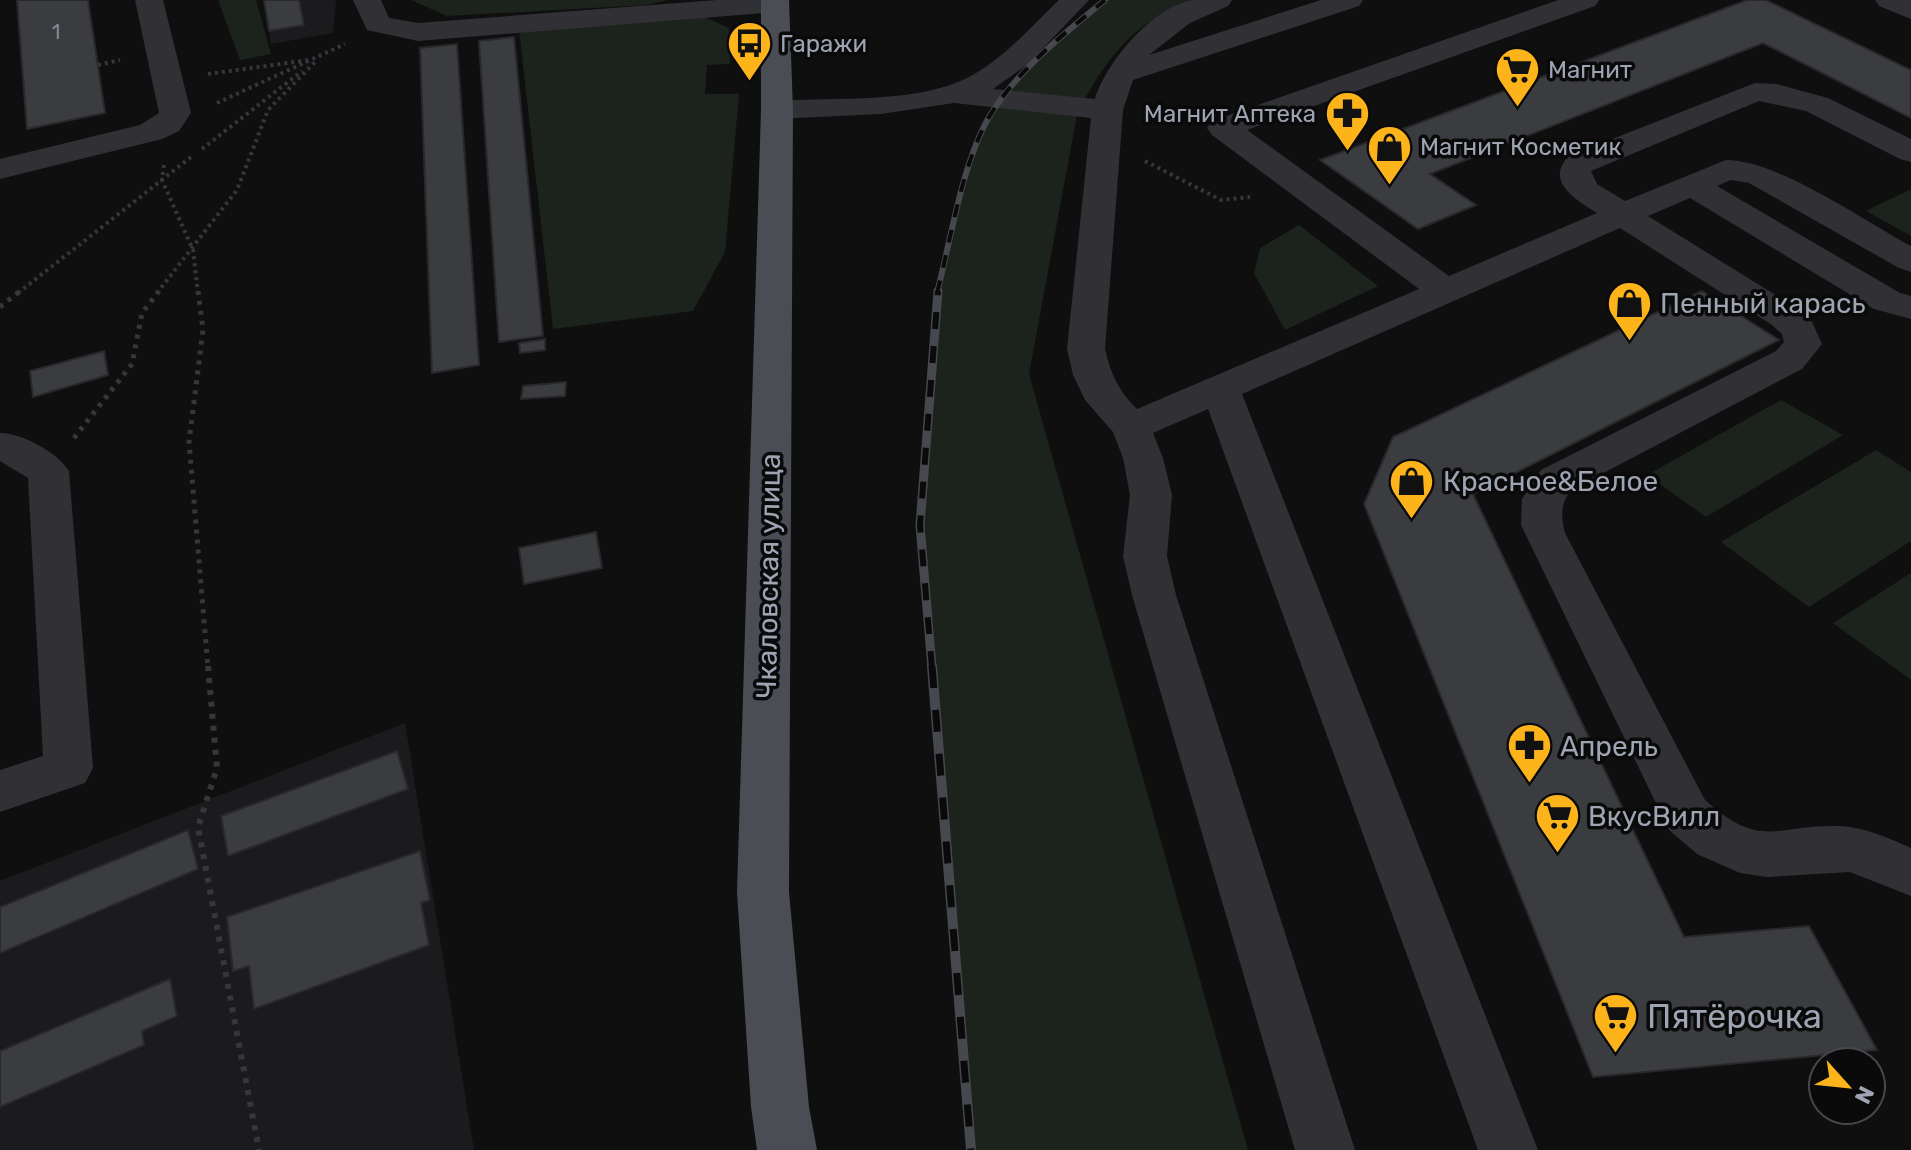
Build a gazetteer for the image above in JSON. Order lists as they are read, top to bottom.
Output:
{
  "streets": {
    "main road": ["Чкаловская улица"]
  },
  "places": {
    "bus stop": ["Гаражи"],
    "supermarket": ["Магнит", "ВкусВилл", "Пятёрочка"],
    "pharmacy": ["Магнит Аптека", "Апрель"],
    "shop": ["Магнит Косметик", "Пенный карась", "Красное&Белое"]
  },
  "house_numbers": ["1"],
  "north": "bottom right"
}
